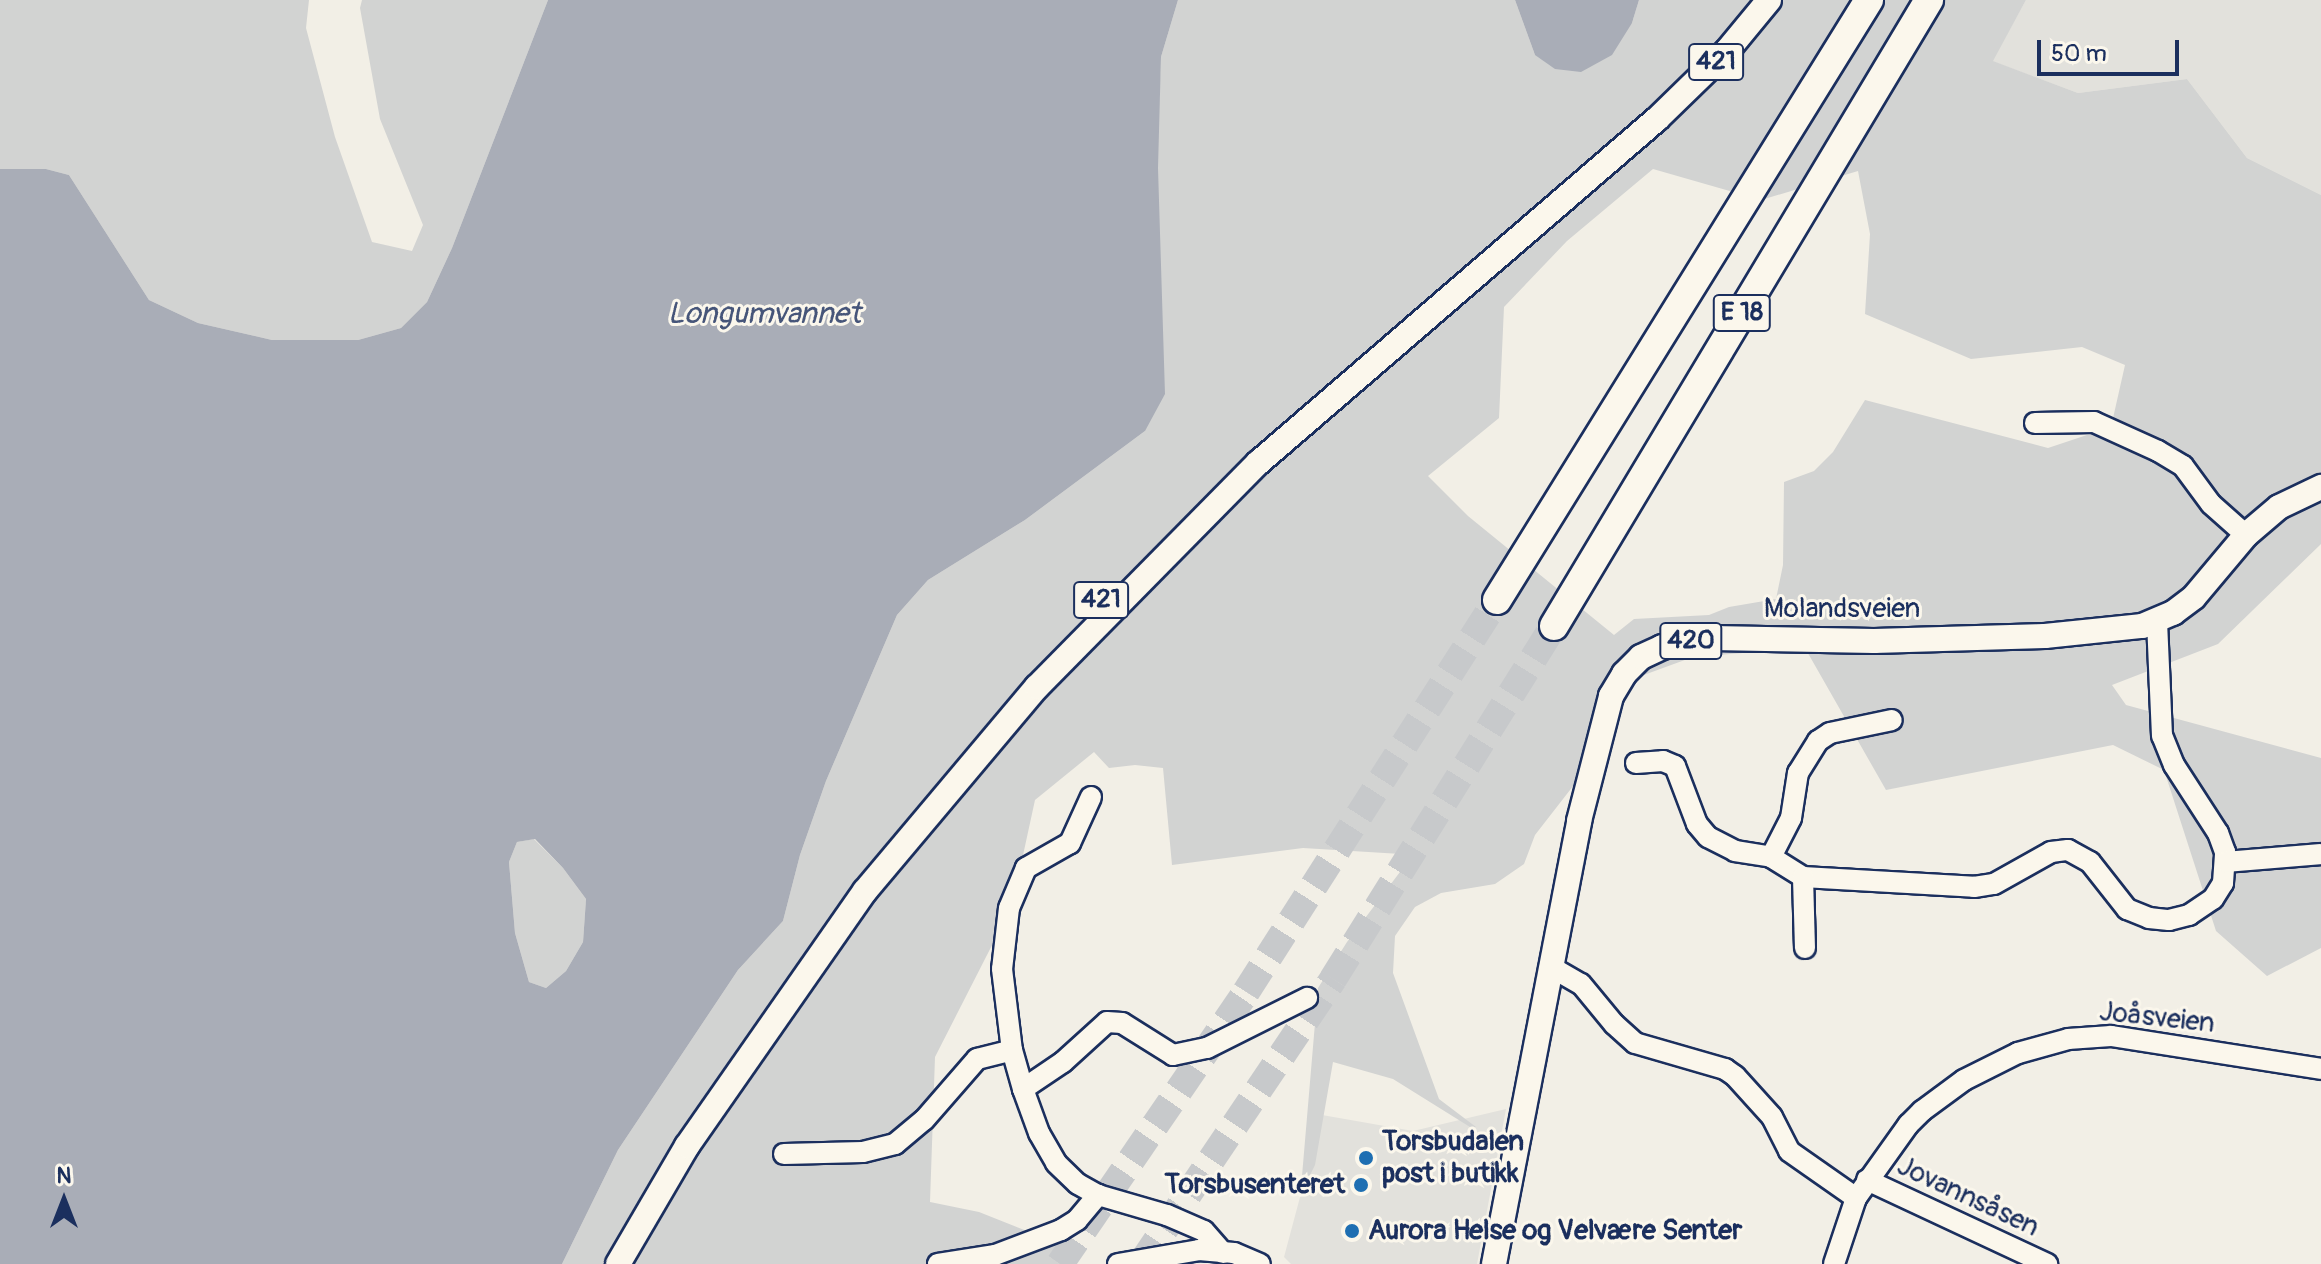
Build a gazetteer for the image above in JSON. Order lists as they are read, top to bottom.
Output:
{
  "streets": {
    "highway": ["E 18"],
    "main road": ["421", "Molandsveien", "420"],
    "street": ["Joåsveien", "Jovannsåsen"]
  },
  "crossings": [
    ["Joåsveien", "Jovannsåsen"]
  ],
  "water": ["Longumvannet"],
  "places": ["Torsbudalen post i butikk", "Torsbusenteret", "Aurora Helse og Velvære Senter"],
  "scale_bar": "50 m",
  "north": "top"
}
